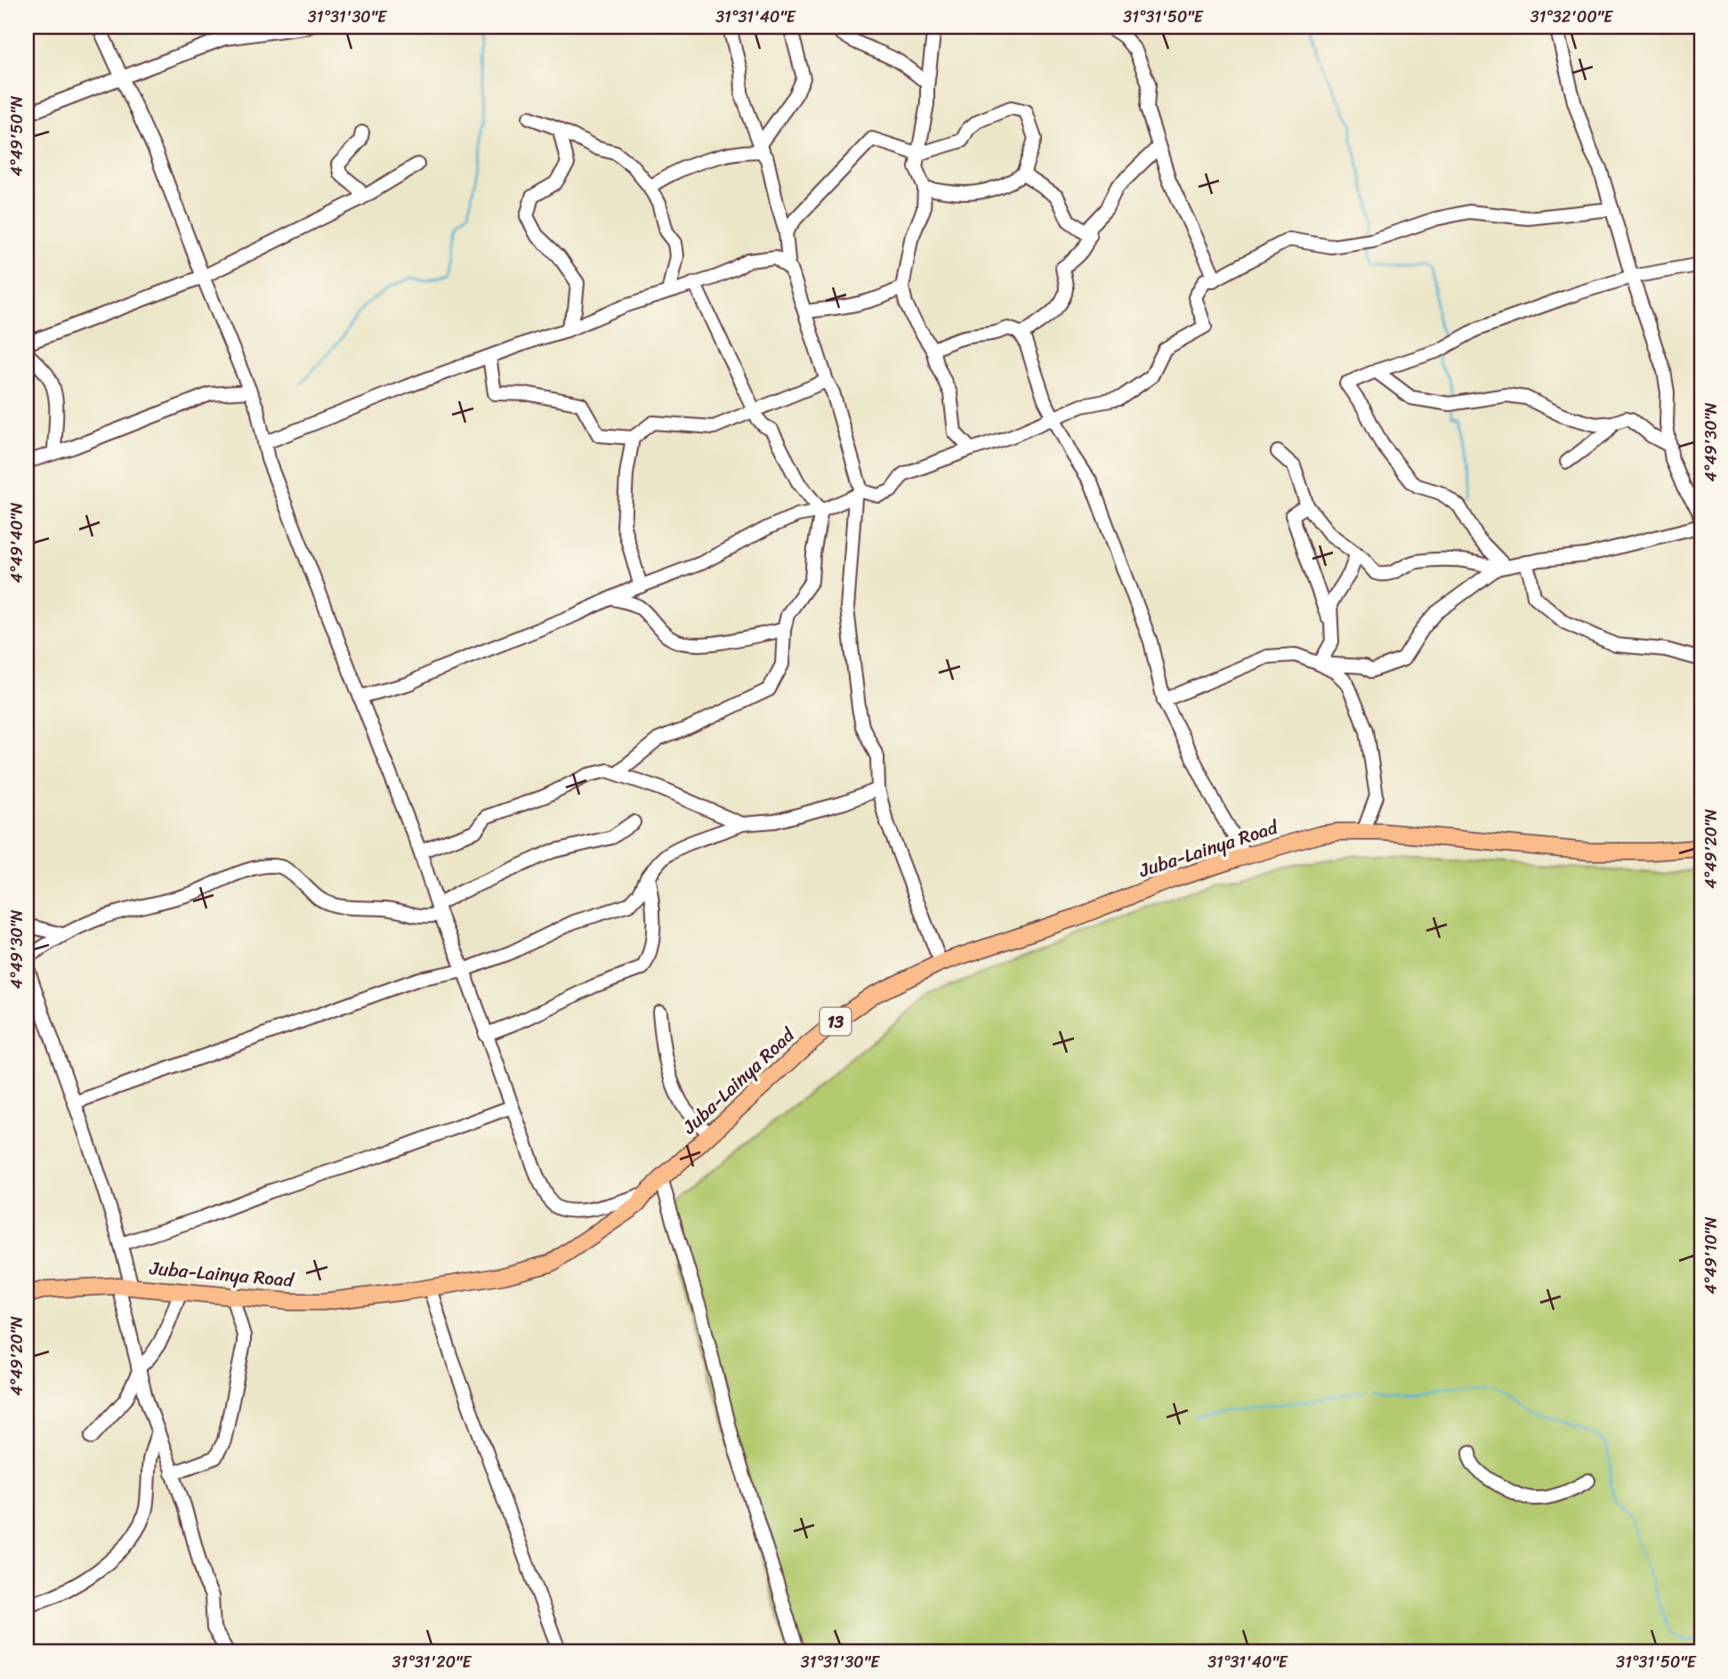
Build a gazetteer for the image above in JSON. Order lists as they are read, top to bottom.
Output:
{
  "streets": {
    "main road": ["Juba-Lainya Road", "13"]
  },
  "coordinates": [
    "31°31'30\"E",
    "31°31'40\"E",
    "31°31'50\"E",
    "31°32'00\"E",
    "4°49'50\"N",
    "4°49'30\"N",
    "4°49'40\"N",
    "4°49'20\"N",
    "4°49'10\"N",
    "31°31'20\"E"
  ]
}
